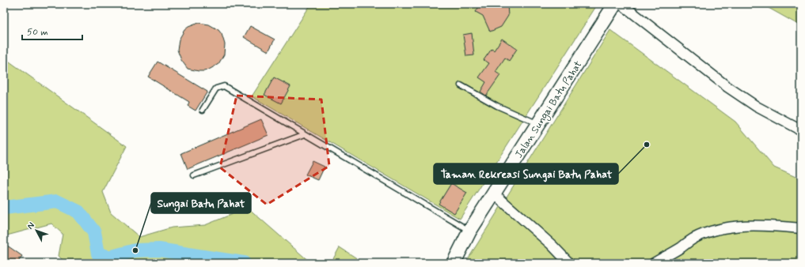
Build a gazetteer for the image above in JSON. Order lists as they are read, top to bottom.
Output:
{
  "streets": {
    "street": ["Jalan Sungai Batu Pahat"]
  },
  "places": ["Taman Rekreasi Sungai Batu Pahat", "Sungai Batu Pahat"],
  "scale_bar": "50 m",
  "north": "top left"
}
